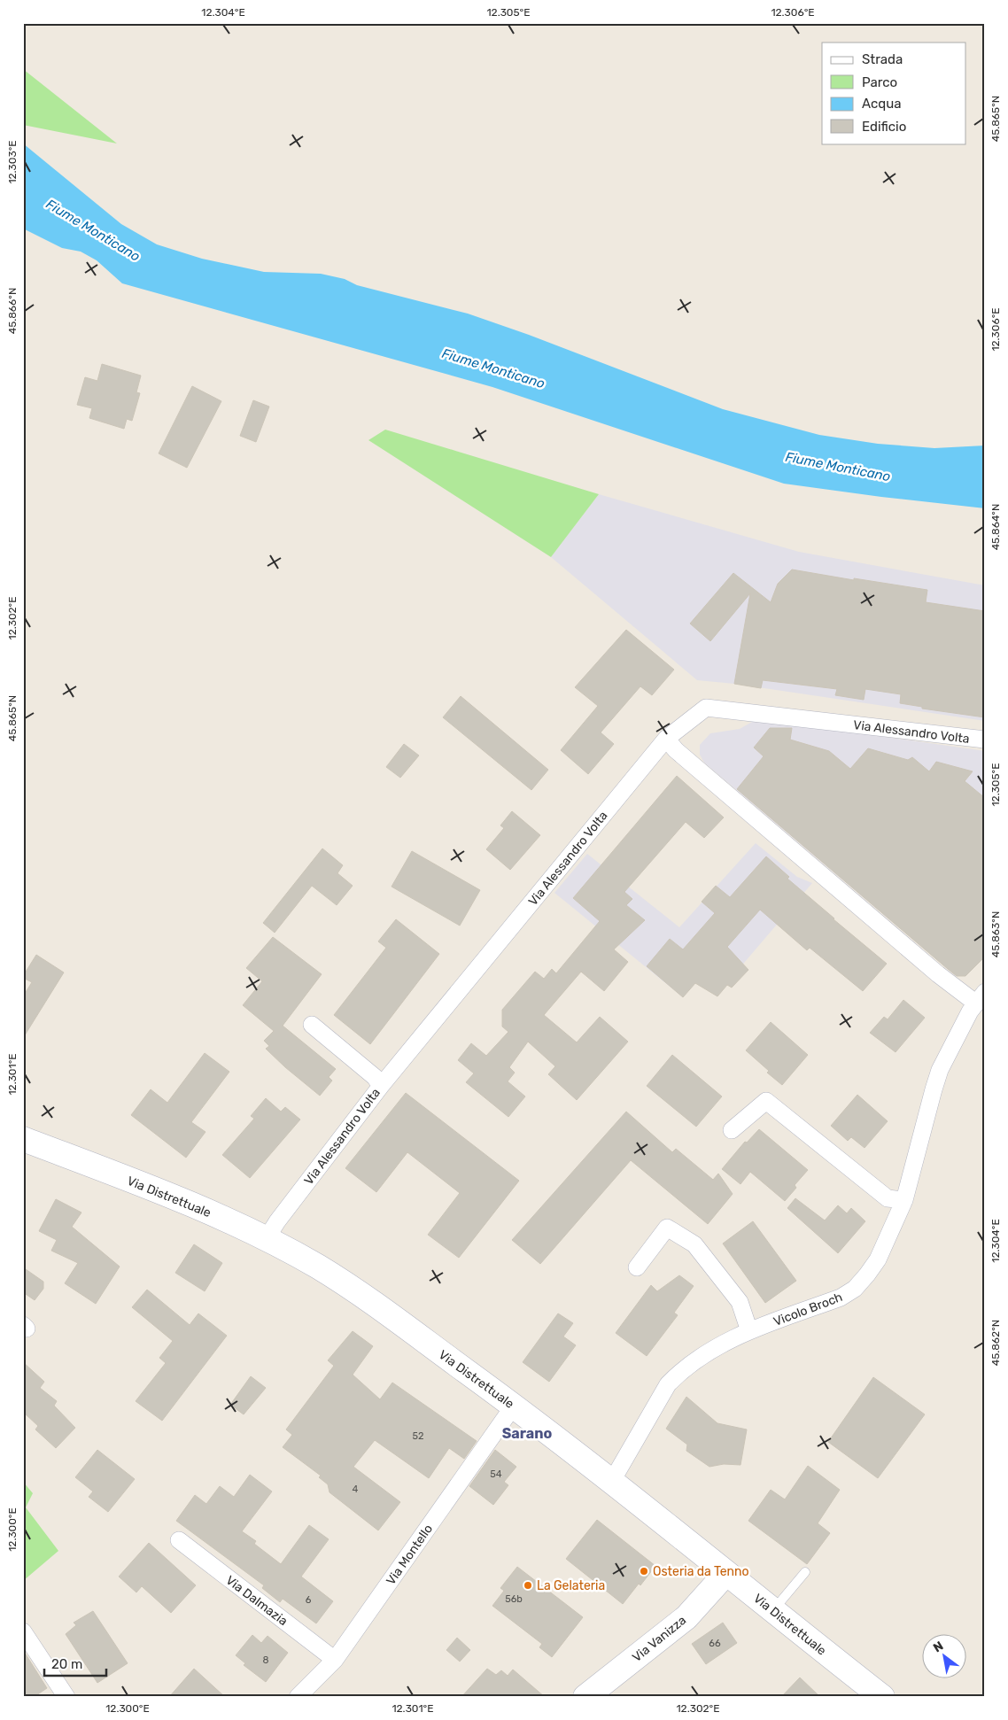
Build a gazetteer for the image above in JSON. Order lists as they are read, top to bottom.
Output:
{
  "streets": {
    "main road": ["Via Distrettuale", "Via Vanizza"],
    "street": [
      "Via Alessandro Volta",
      "Vicolo Broch",
      "Via Montello",
      "Via Dalmazia"
    ]
  },
  "crossings": [
    ["Via Alessandro Volta", "Via Distrettuale"],
    ["Via Distrettuale", "Vicolo Broch"],
    ["Via Distrettuale", "Via Montello"],
    ["Via Distrettuale", "Via Vanizza"],
    ["Via Montello", "Via Dalmazia"]
  ],
  "districts": ["Sarano"],
  "water": ["Fiume Monticano"],
  "places": ["Osteria da Tenno", "La Gelateria"],
  "house_numbers": [
    "52",
    "54",
    "4",
    "56b",
    "6",
    "66",
    "8"
  ],
  "legend": [
    "Strada",
    "Parco",
    "Acqua",
    "Edificio"
  ],
  "scale_bar": "20 m",
  "north": "top left",
  "coordinates": [
    "12.304°E",
    "12.305°E",
    "12.306°E",
    "45.865°N",
    "12.303°E",
    "45.866°N",
    "45.864°N",
    "12.302°E",
    "45.863°N",
    "12.301°E",
    "45.862°N",
    "12.300°E"
  ]
}
